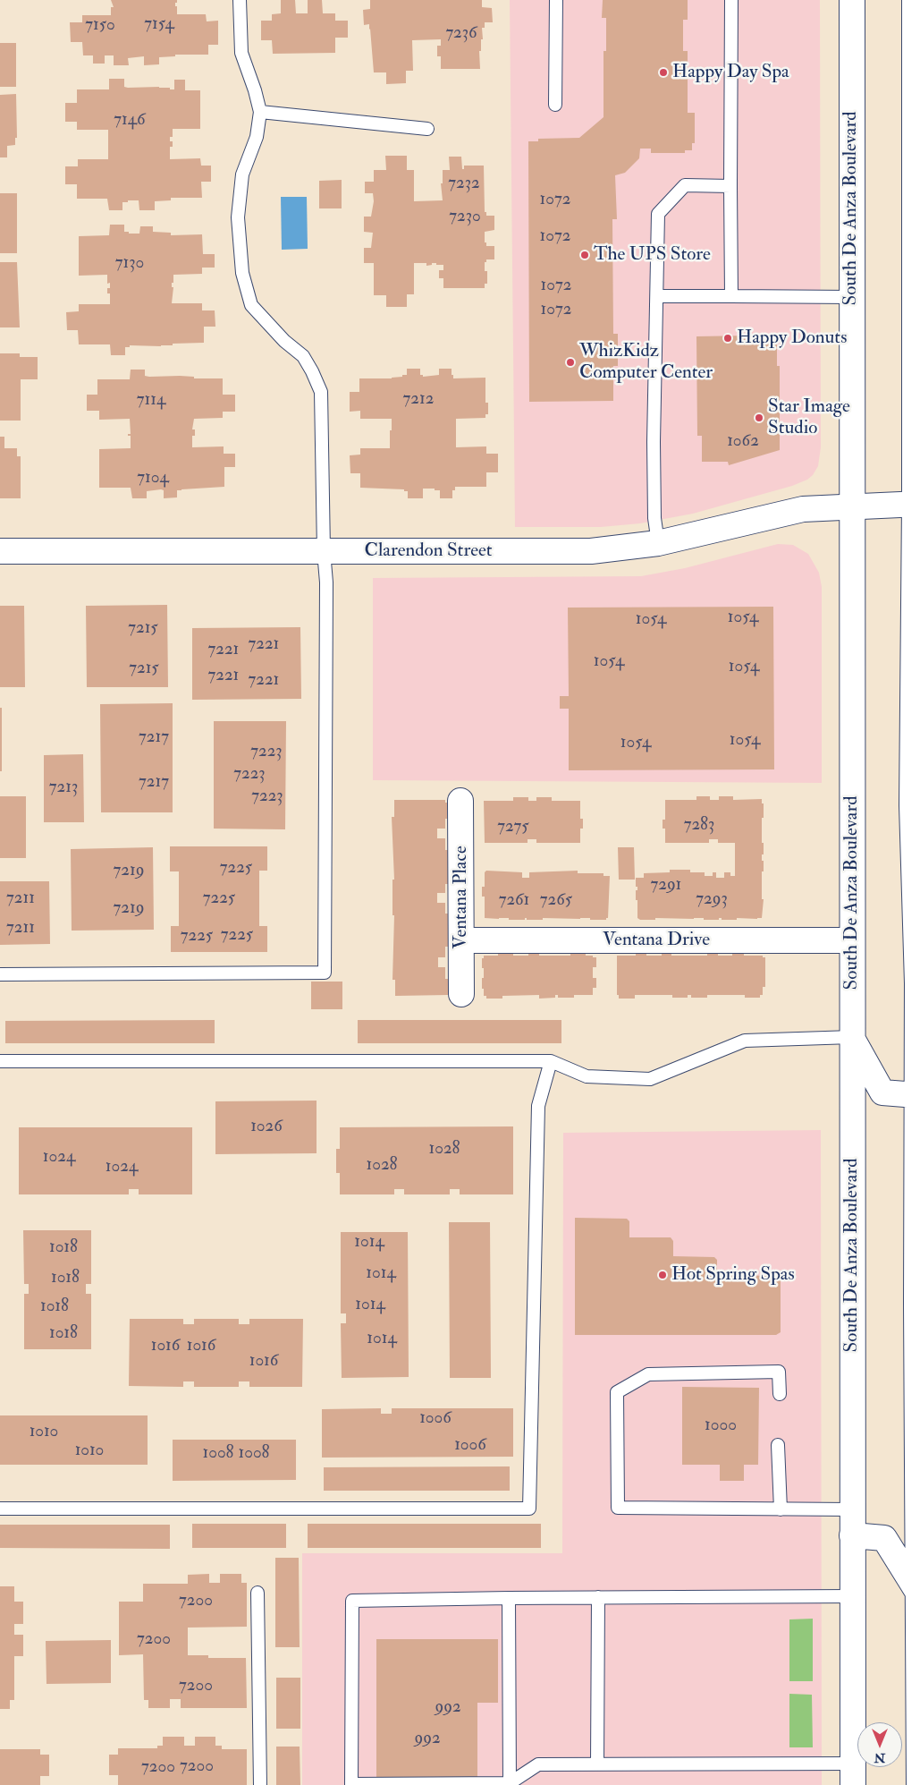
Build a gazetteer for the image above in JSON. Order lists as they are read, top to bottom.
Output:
{
  "streets": {
    "main road": [
      "South De Anza Boulevard",
      "Clarendon Street",
      "Ventana Place",
      "Ventana Drive"
    ]
  },
  "crossings": [
    ["South De Anza Boulevard", "Clarendon Street"],
    ["South De Anza Boulevard", "Ventana Drive"],
    ["Ventana Place", "Ventana Drive"]
  ],
  "places": [
    "Happy Day Spa",
    "The UPS Store",
    "Happy Donuts",
    "WhizKidz Computer Center",
    "Star Image Studio",
    "Hot Spring Spas"
  ],
  "house_numbers": [
    "7154",
    "7150",
    "7236",
    "7146",
    "7232",
    "1072",
    "7230",
    "1072",
    "7130",
    "1072",
    "1072",
    "7212",
    "7114",
    "1062",
    "7104",
    "1054",
    "1054",
    "7215",
    "7221",
    "7221",
    "1054",
    "1054",
    "7215",
    "7221",
    "7221",
    "7217",
    "1054",
    "1054",
    "7223",
    "7223",
    "7217",
    "7213",
    "7223",
    "7283",
    "7275",
    "7225",
    "7219",
    "7291",
    "7211",
    "7225",
    "7293",
    "7261",
    "7265",
    "7219",
    "7211",
    "7225",
    "7225",
    "1026",
    "1028",
    "1024",
    "1028",
    "1024",
    "1014",
    "1018",
    "1014",
    "1018",
    "1014",
    "1018",
    "1018",
    "1014",
    "1016",
    "1016",
    "1016",
    "1006",
    "1000",
    "1010",
    "1006",
    "1010",
    "1008",
    "1008",
    "7200",
    "7200",
    "7200",
    "992",
    "992",
    "7200",
    "7200"
  ],
  "north": "bottom"
}
